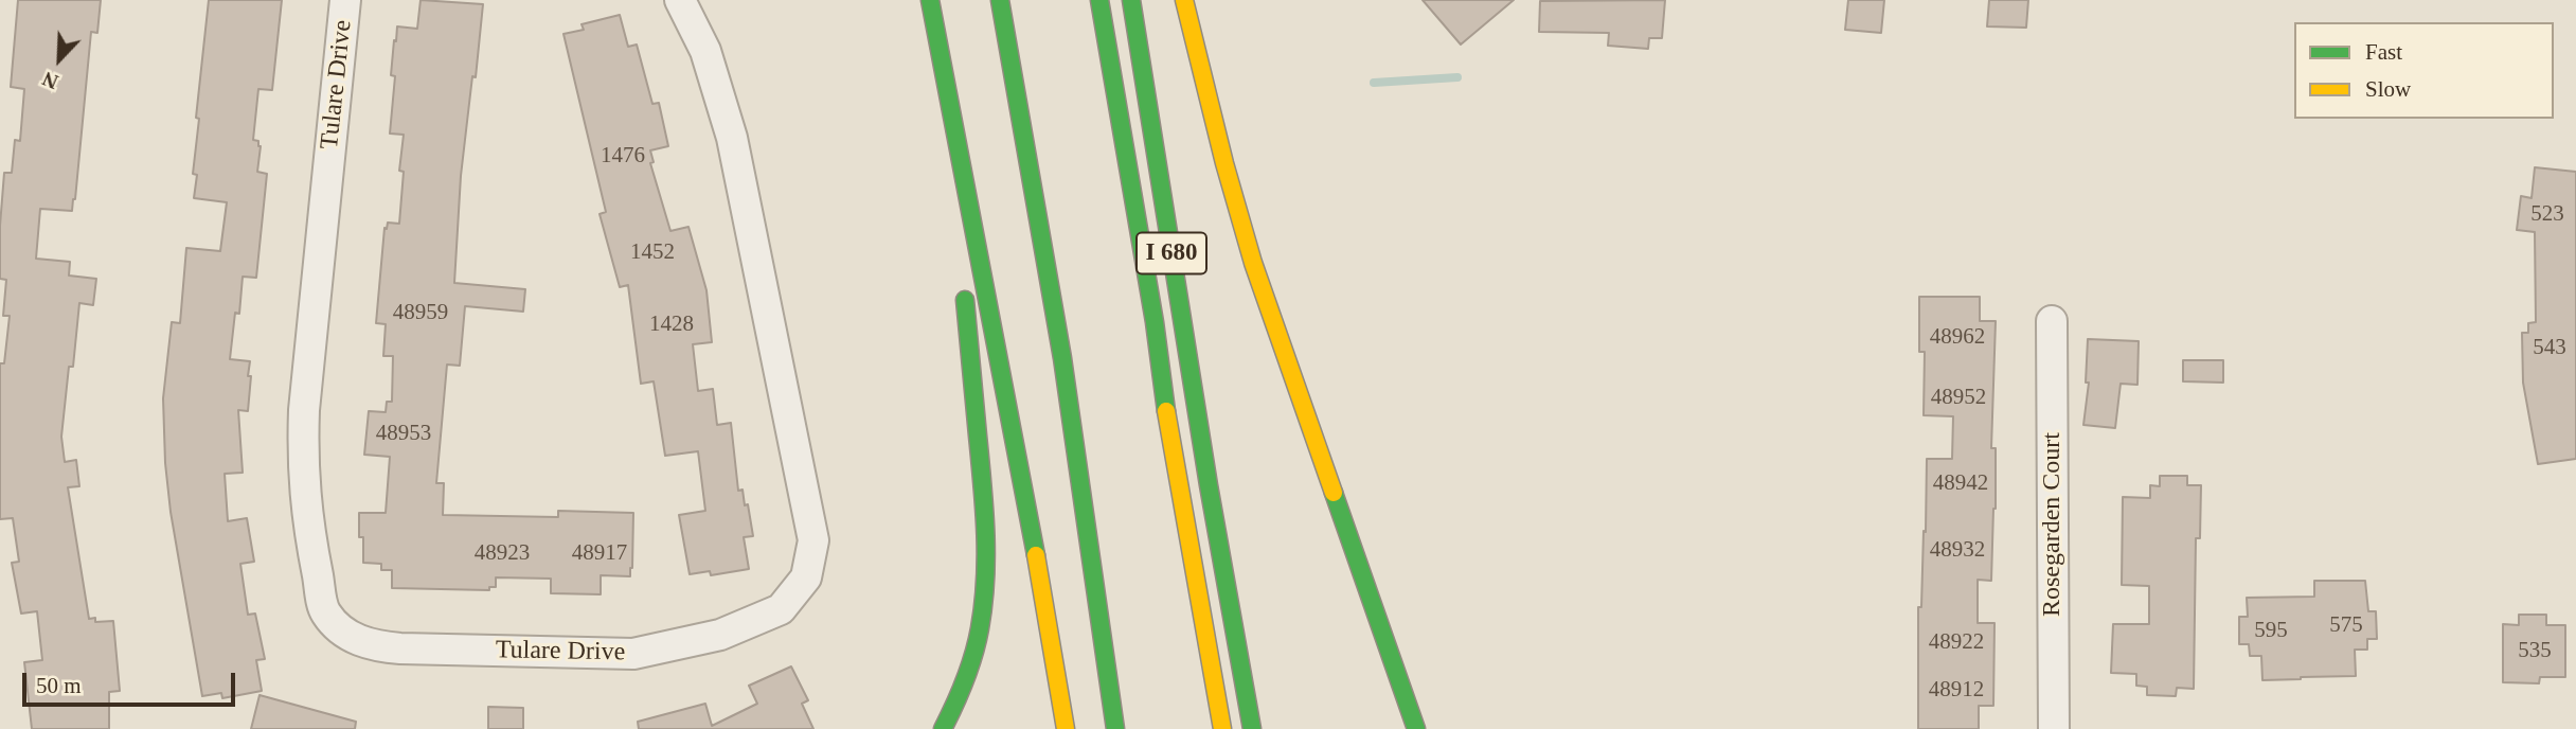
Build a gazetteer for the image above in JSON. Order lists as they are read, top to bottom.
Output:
{
  "streets": {
    "highway": ["I 680"],
    "street": ["Tulare Drive", "Rosegarden Court"]
  },
  "house_numbers": [
    "1476",
    "523",
    "1452",
    "48959",
    "1428",
    "48962",
    "543",
    "48952",
    "48953",
    "48942",
    "48932",
    "48923",
    "48917",
    "575",
    "595",
    "48922",
    "535",
    "48912"
  ],
  "legend": ["Fast", "Slow"],
  "scale_bar": "50 m",
  "north": "bottom left"
}
